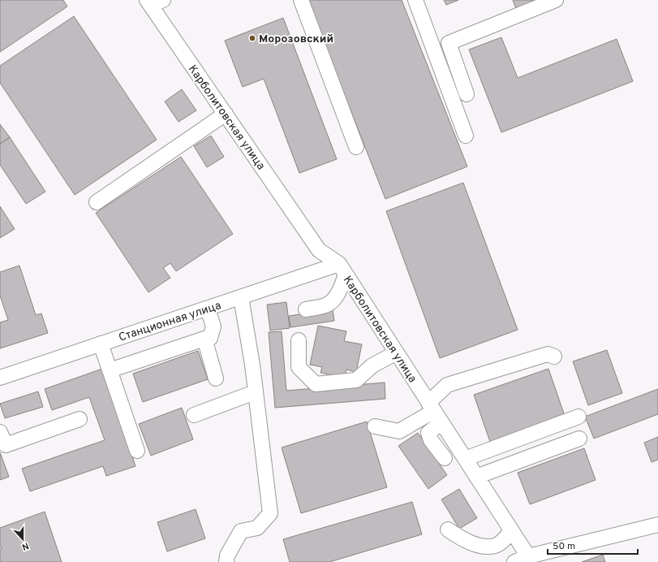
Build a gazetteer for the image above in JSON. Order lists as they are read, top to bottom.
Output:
{
  "streets": {
    "street": ["Карболитовская улица", "Станционная улица"]
  },
  "crossings": [
    ["Карболитовская улица", "Станционная улица"]
  ],
  "places": ["Морозовский"],
  "scale_bar": "50 m",
  "north": "bottom"
}
